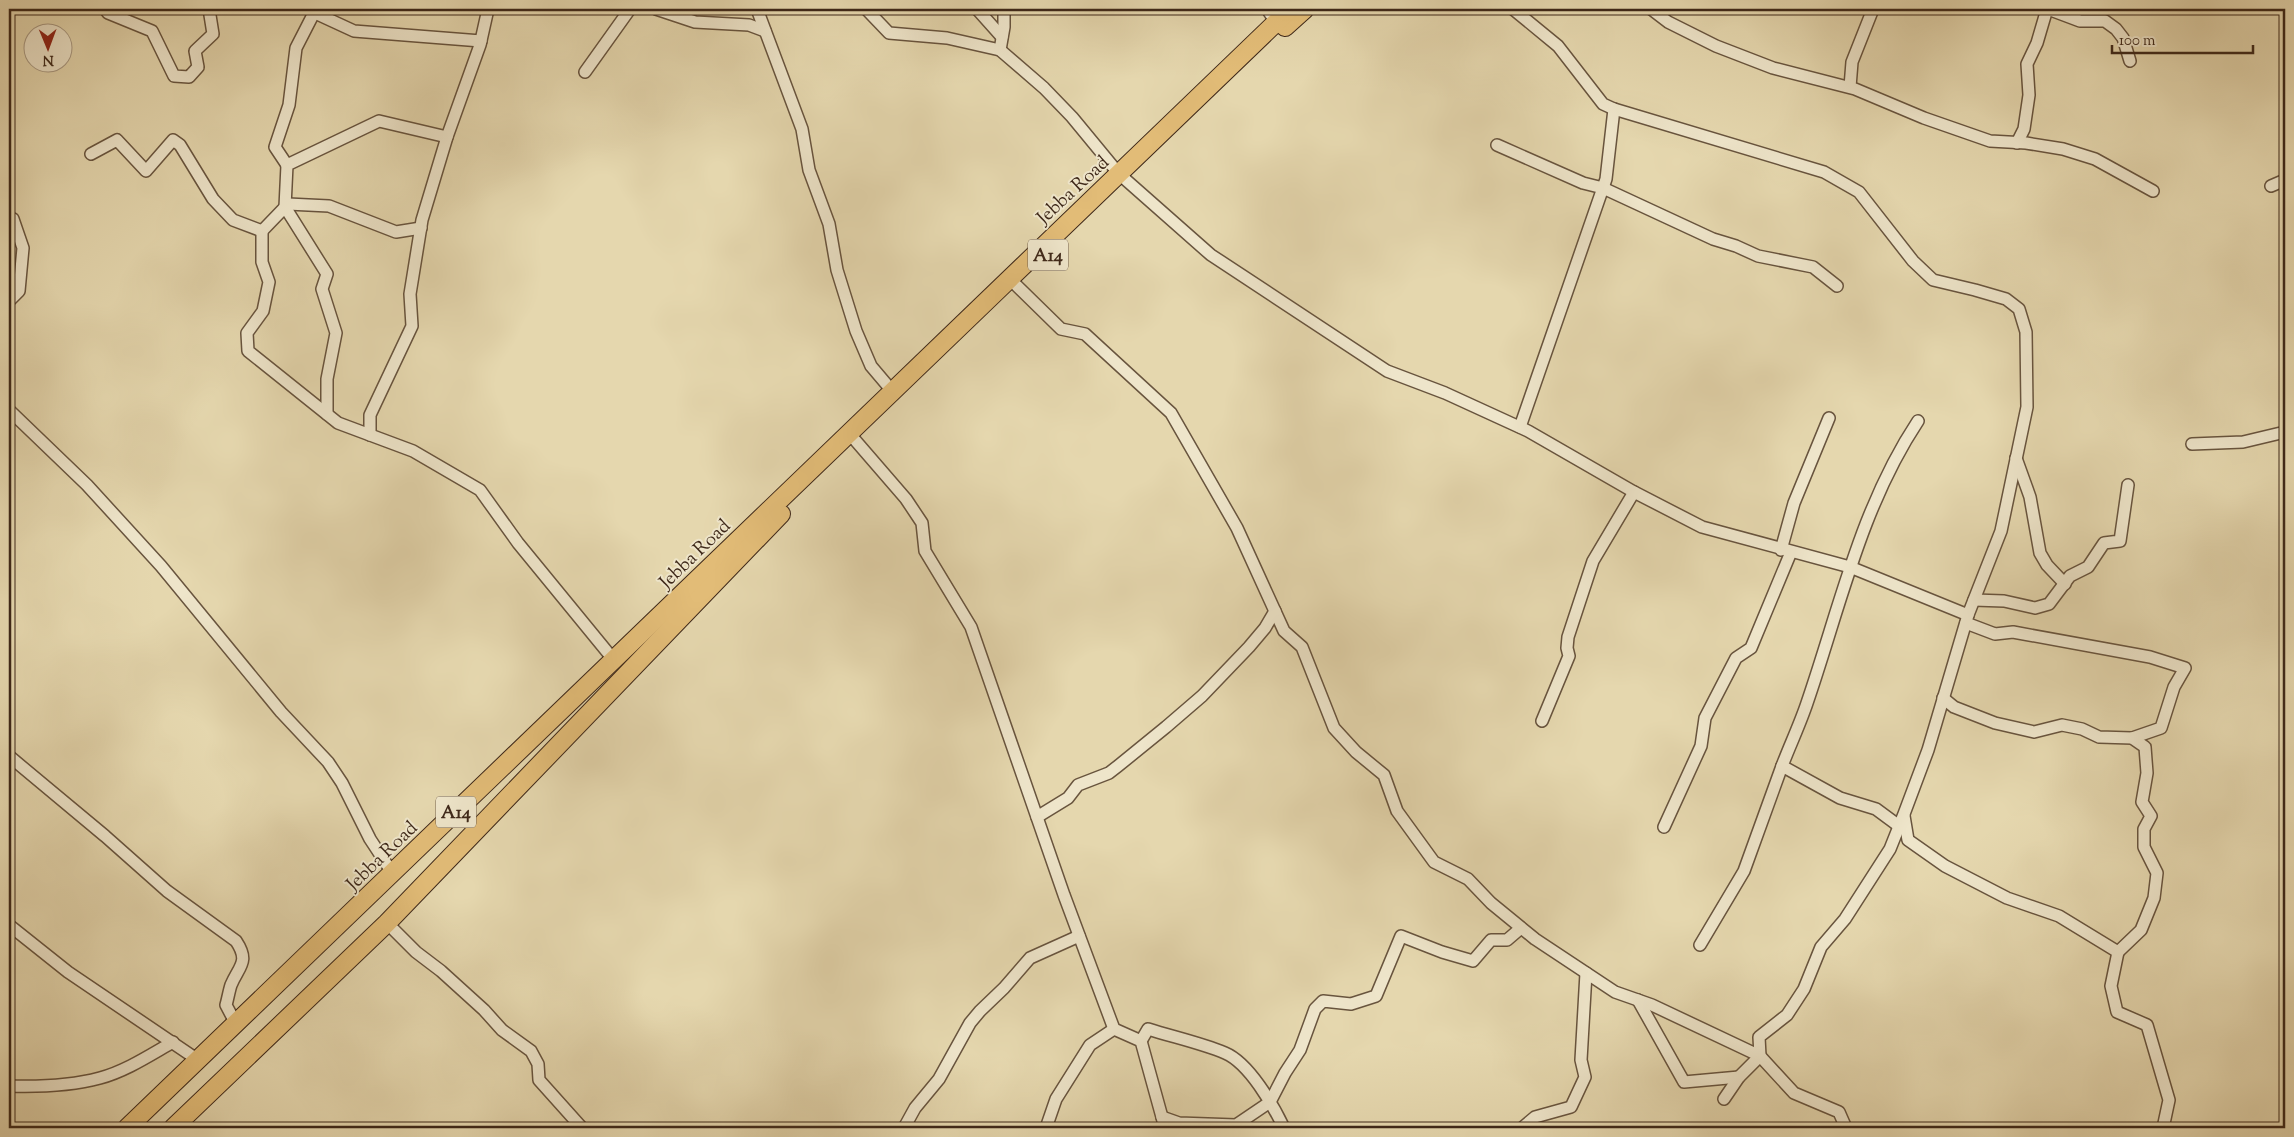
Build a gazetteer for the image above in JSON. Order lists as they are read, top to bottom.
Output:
{
  "streets": {
    "highway": ["Jebba Road", "A14"]
  },
  "scale_bar": "100 m",
  "north": "bottom"
}
